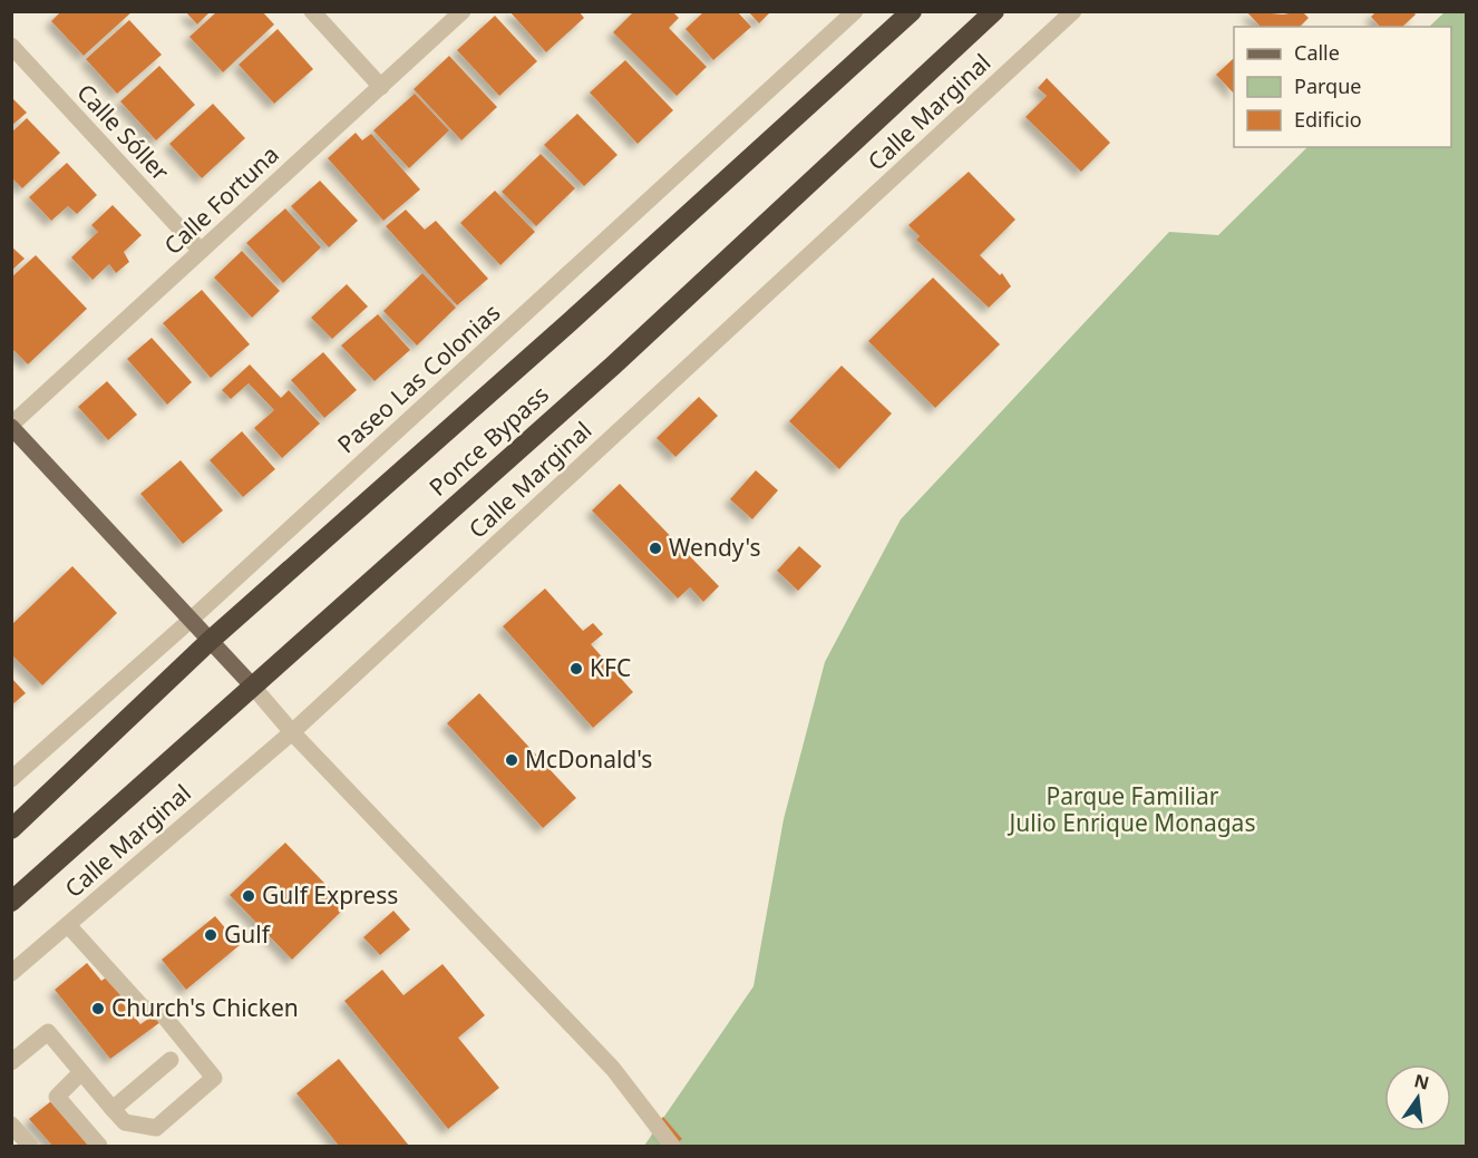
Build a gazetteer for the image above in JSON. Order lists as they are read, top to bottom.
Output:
{
  "streets": {
    "highway": ["Ponce Bypass"],
    "street": [
      "Calle Marginal",
      "Calle Sóller",
      "Calle Fortuna",
      "Paseo Las Colonias"
    ]
  },
  "crossings": [
    ["Calle Sóller", "Calle Fortuna"]
  ],
  "parks": ["Parque Familiar Julio Enrique Monagas"],
  "places": [
    "Wendy's",
    "KFC",
    "McDonald's",
    "Gulf Express",
    "Gulf",
    "Church's Chicken"
  ],
  "legend": ["Calle", "Parque", "Edificio"],
  "north": "top"
}
